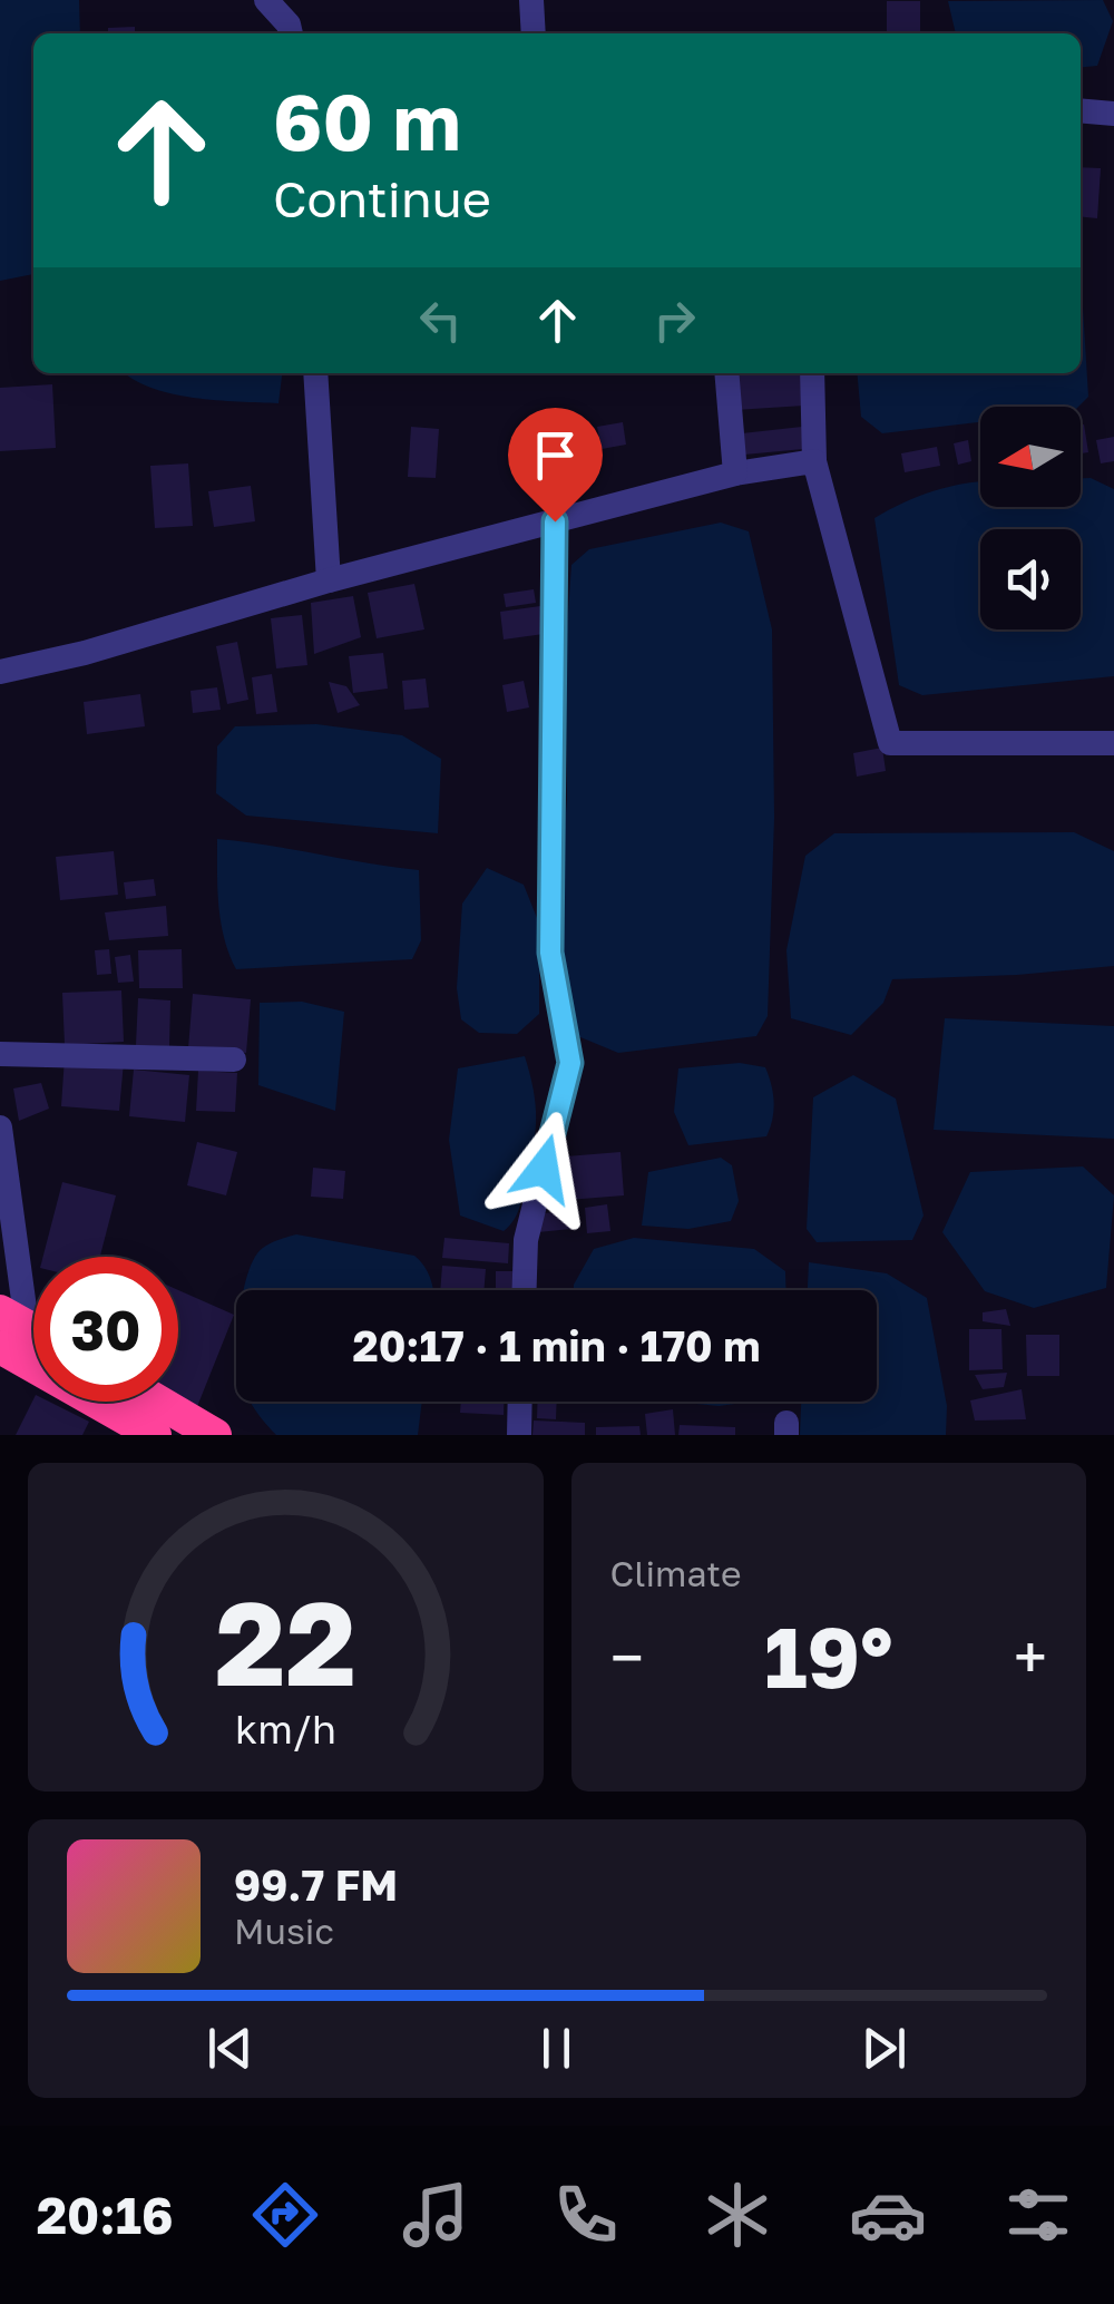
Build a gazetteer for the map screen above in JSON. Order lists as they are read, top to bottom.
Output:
{
  "north": "left",
  "page": {
    "turn": ["60 m", "Continue"],
    "limit": "30",
    "trip": "20:17 · 1 min · 170 m",
    "tile": "Climate",
    "heat": ["−", "19°", "+"],
    "song": ["99.7 FM", "Music"],
    "tabs": "20:16",
    "gauge": ["22", "km/h"]
  }
}
